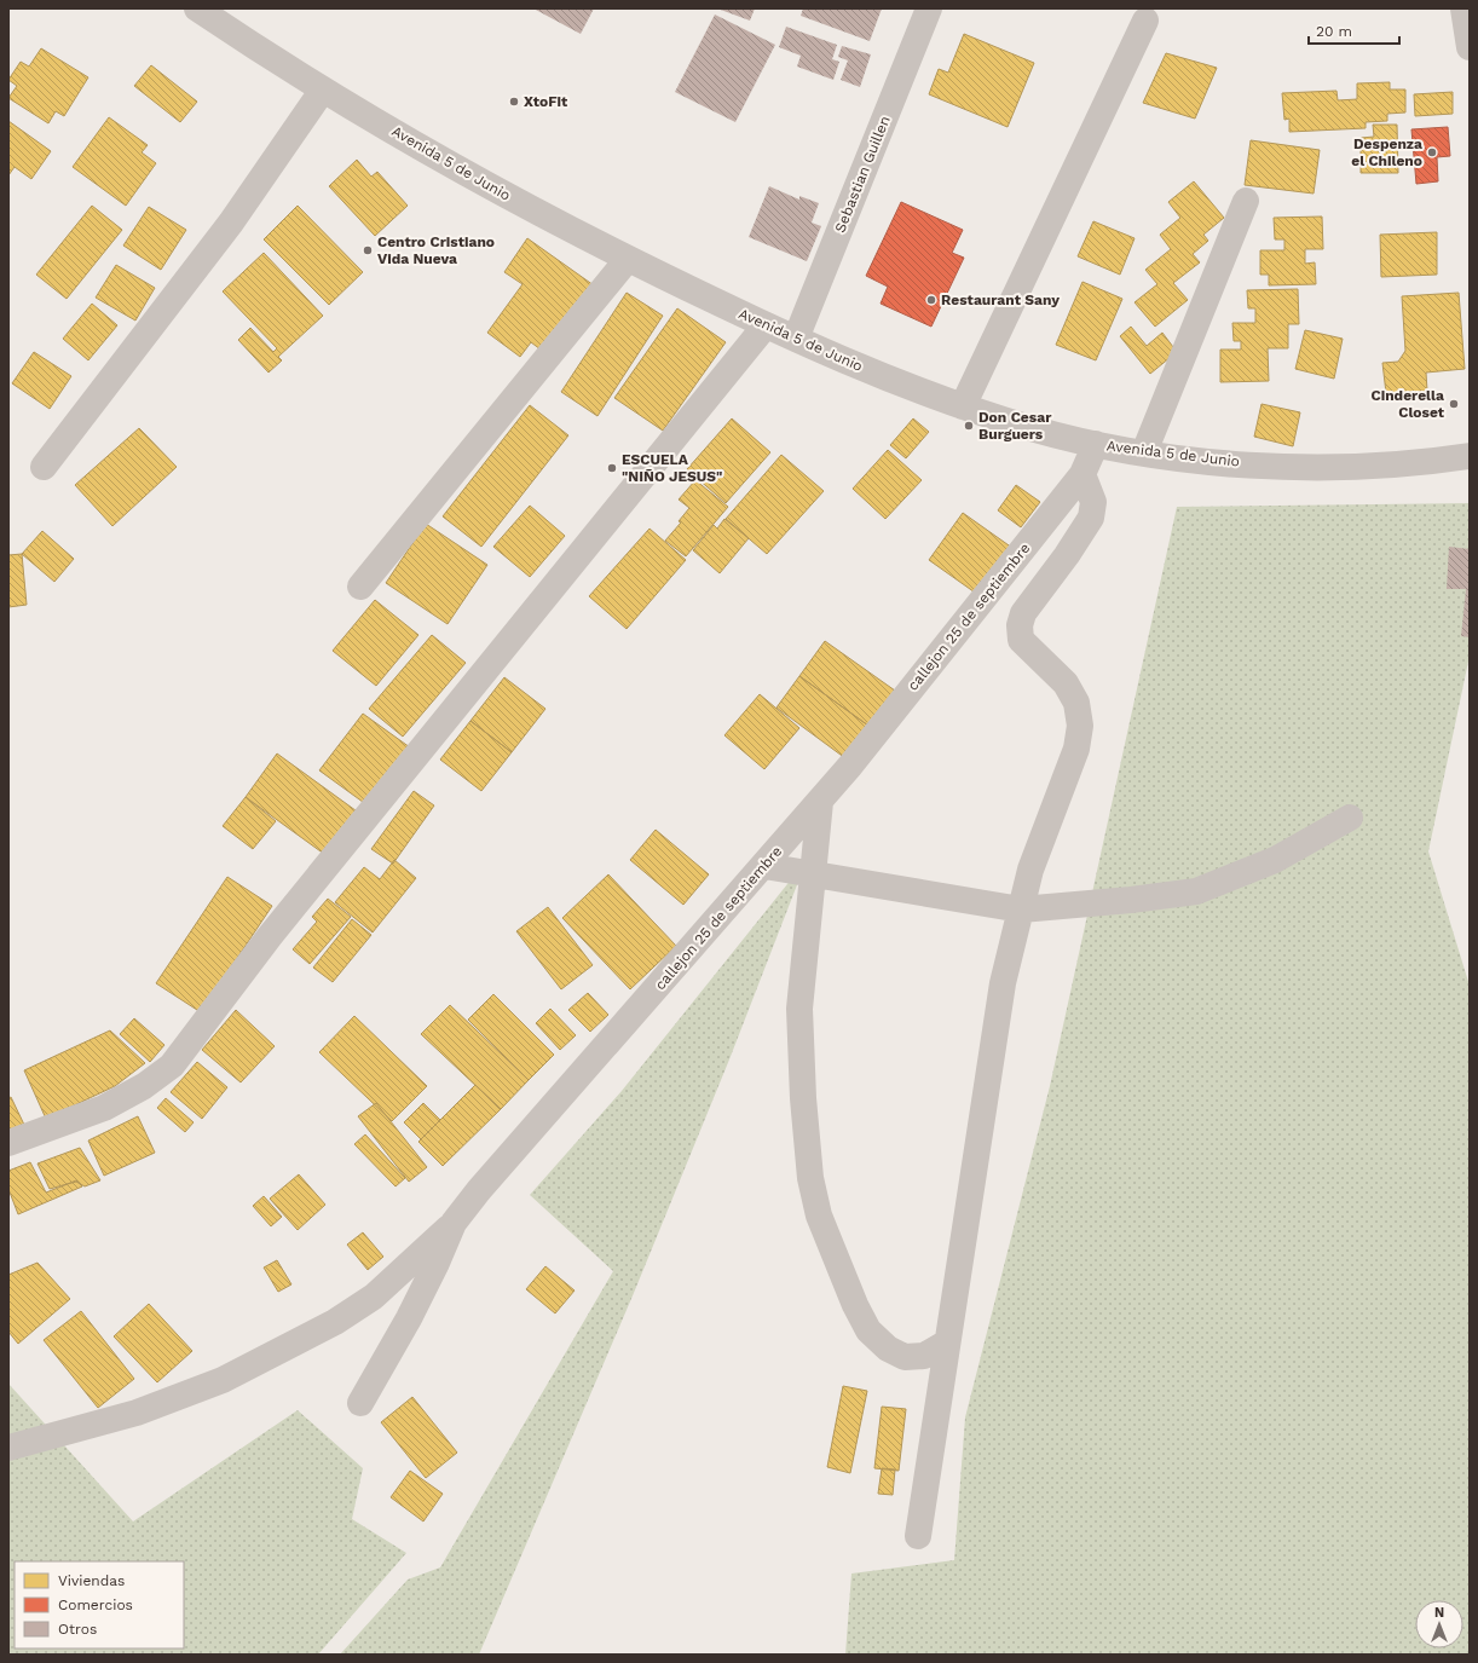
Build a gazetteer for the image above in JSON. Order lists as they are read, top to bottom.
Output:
{
  "streets": {
    "street": ["Avenida 5 de Junio", "Sebastian Guillen", "callejon 25 de septiembre"]
  },
  "crossings": [
    ["Avenida 5 de Junio", "Sebastian Guillen"],
    ["Avenida 5 de Junio", "callejon 25 de septiembre"]
  ],
  "places": [
    "XtoFit",
    "Despenza el Chileno",
    "Centro Cristiano Vida Nueva",
    "Restaurant Sany",
    "Cinderella Closet",
    "Don Cesar Burguers",
    "ESCUELA \"NIÑO JESUS\""
  ],
  "legend": ["Viviendas", "Comercios", "Otros"],
  "scale_bar": "20 m",
  "north": "top"
}
